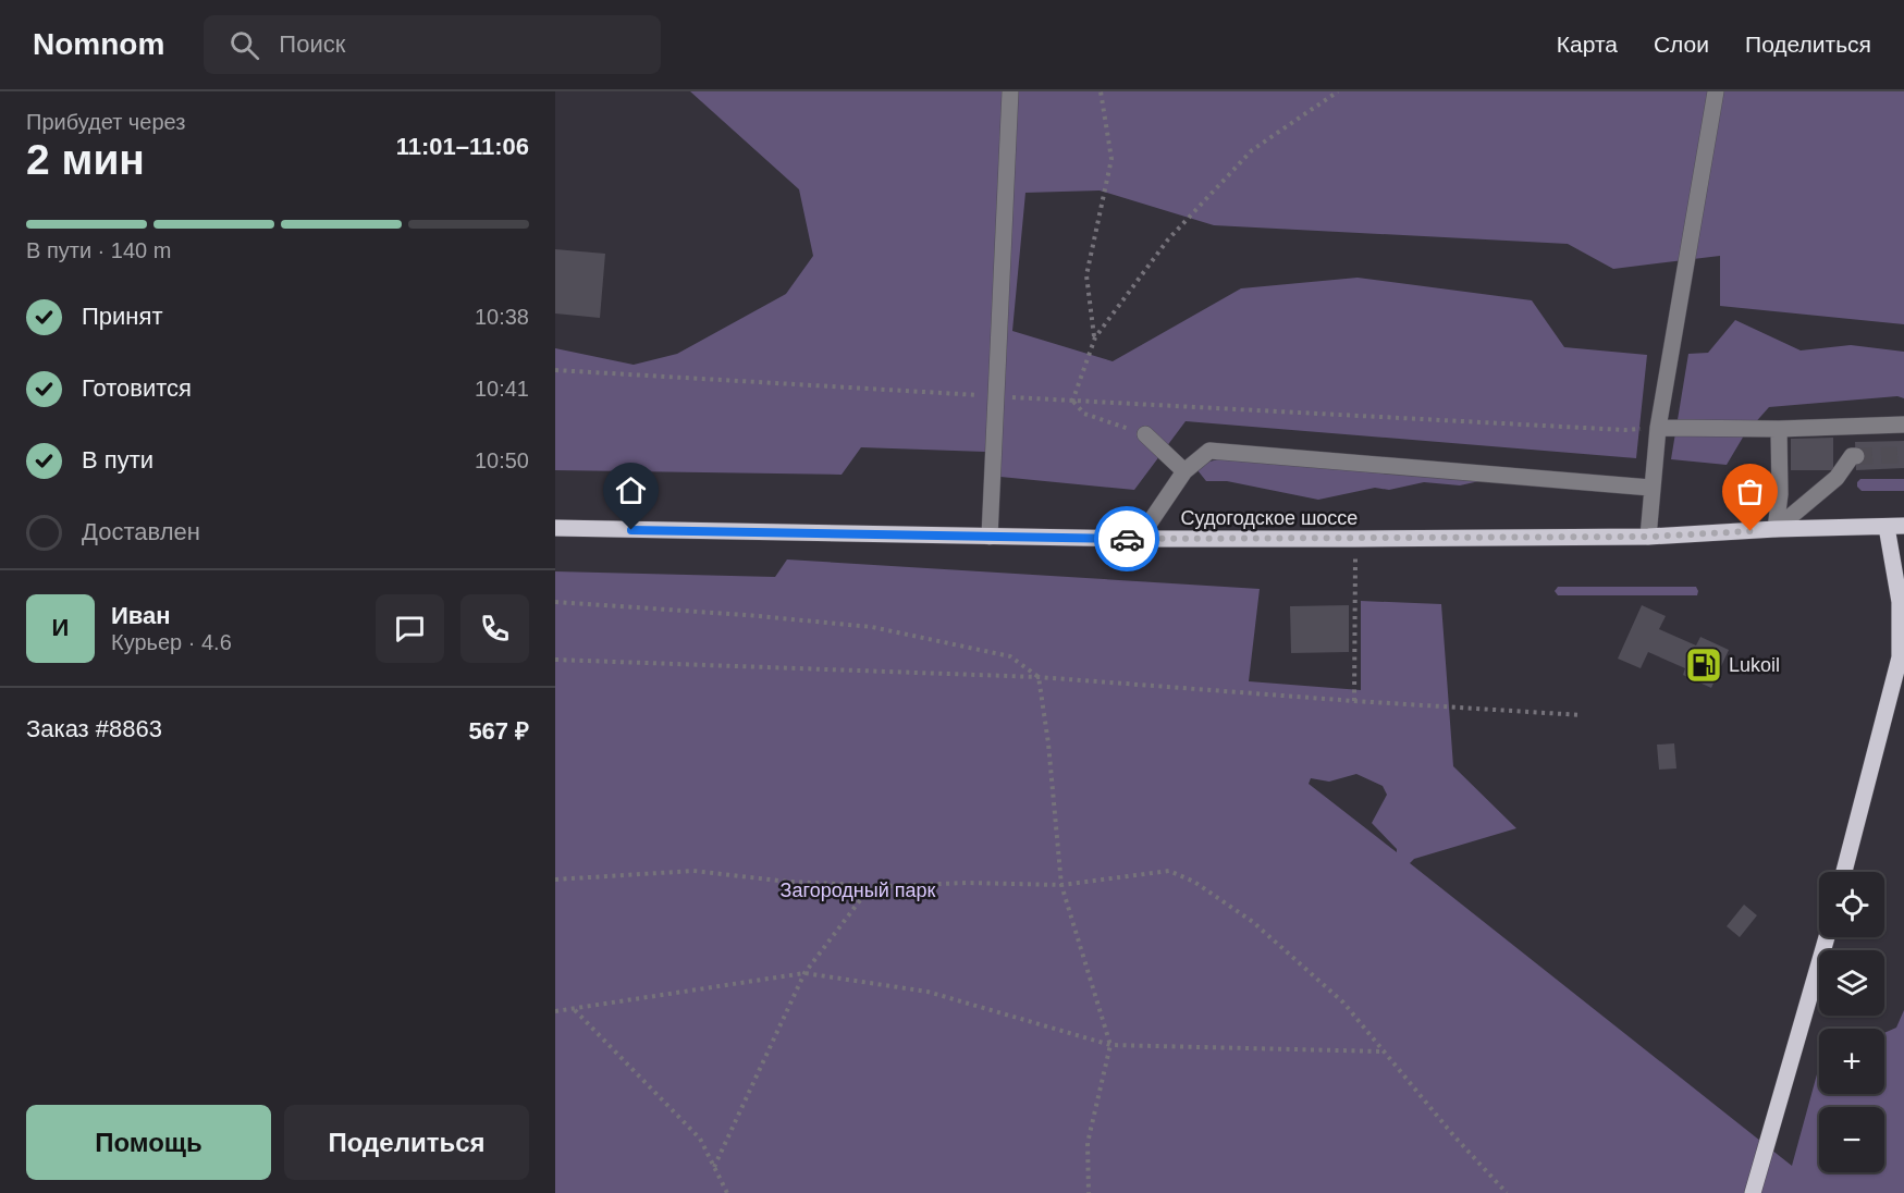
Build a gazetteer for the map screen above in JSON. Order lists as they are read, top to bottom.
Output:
{
  "streets": {
    "main road": ["Судогодское шоссе"]
  },
  "parks": ["Загородный парк"],
  "places": {
    "fuel station": ["Lukoil"]
  },
  "page": {
    "header": "Nomnom",
    "search": "Поиск",
    "nav": ["Карта", "Слои", "Поделиться"],
    "heading": ["2 мин", "Прибудет через", "11:01–11:06"],
    "panel": [
      "Иван",
      "Курьер · 4.6",
      "Заказ #8863",
      "567 ₽"
    ],
    "bar": "В пути · 140 m",
    "list": [
      ["Принят", "10:38"],
      ["Готовится", "10:41"],
      ["В пути", "10:50"],
      "Доставлен"
    ],
    "round": "И",
    "map_buttons": ["+", "−"],
    "buttons": ["Помощь", "Поделиться"]
  }
}
